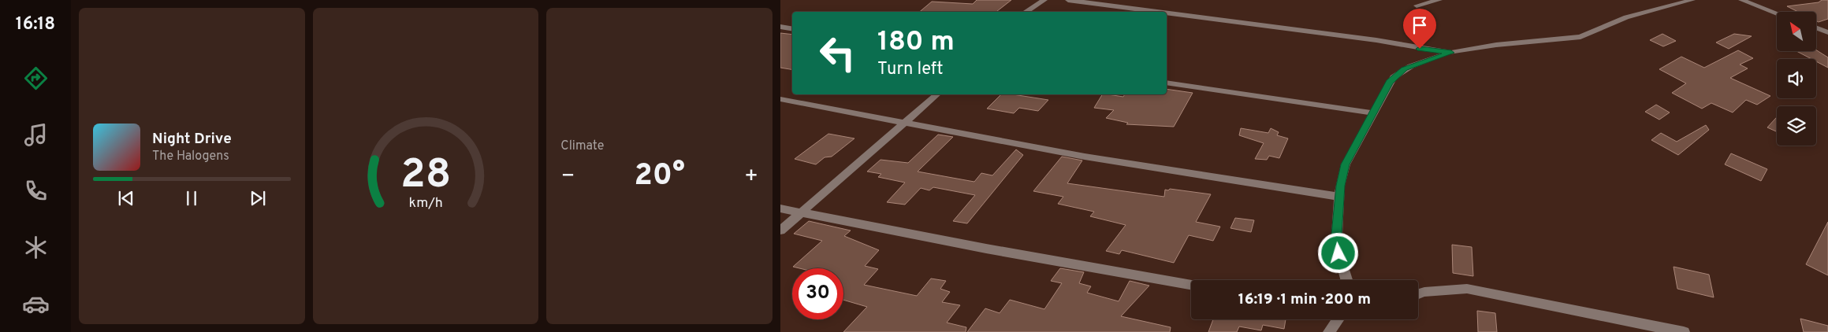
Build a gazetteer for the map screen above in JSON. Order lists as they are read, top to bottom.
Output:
{
  "north": "top left",
  "page": {
    "tabs": "16:18",
    "tile": "Climate",
    "turn": ["180 m", "Turn left"],
    "song": ["Night Drive", "The Halogens"],
    "heat": ["−", "20°", "+"],
    "limit": "30",
    "trip": "16:19 · 1 min · 200 m",
    "gauge": ["28", "km/h"]
  }
}
